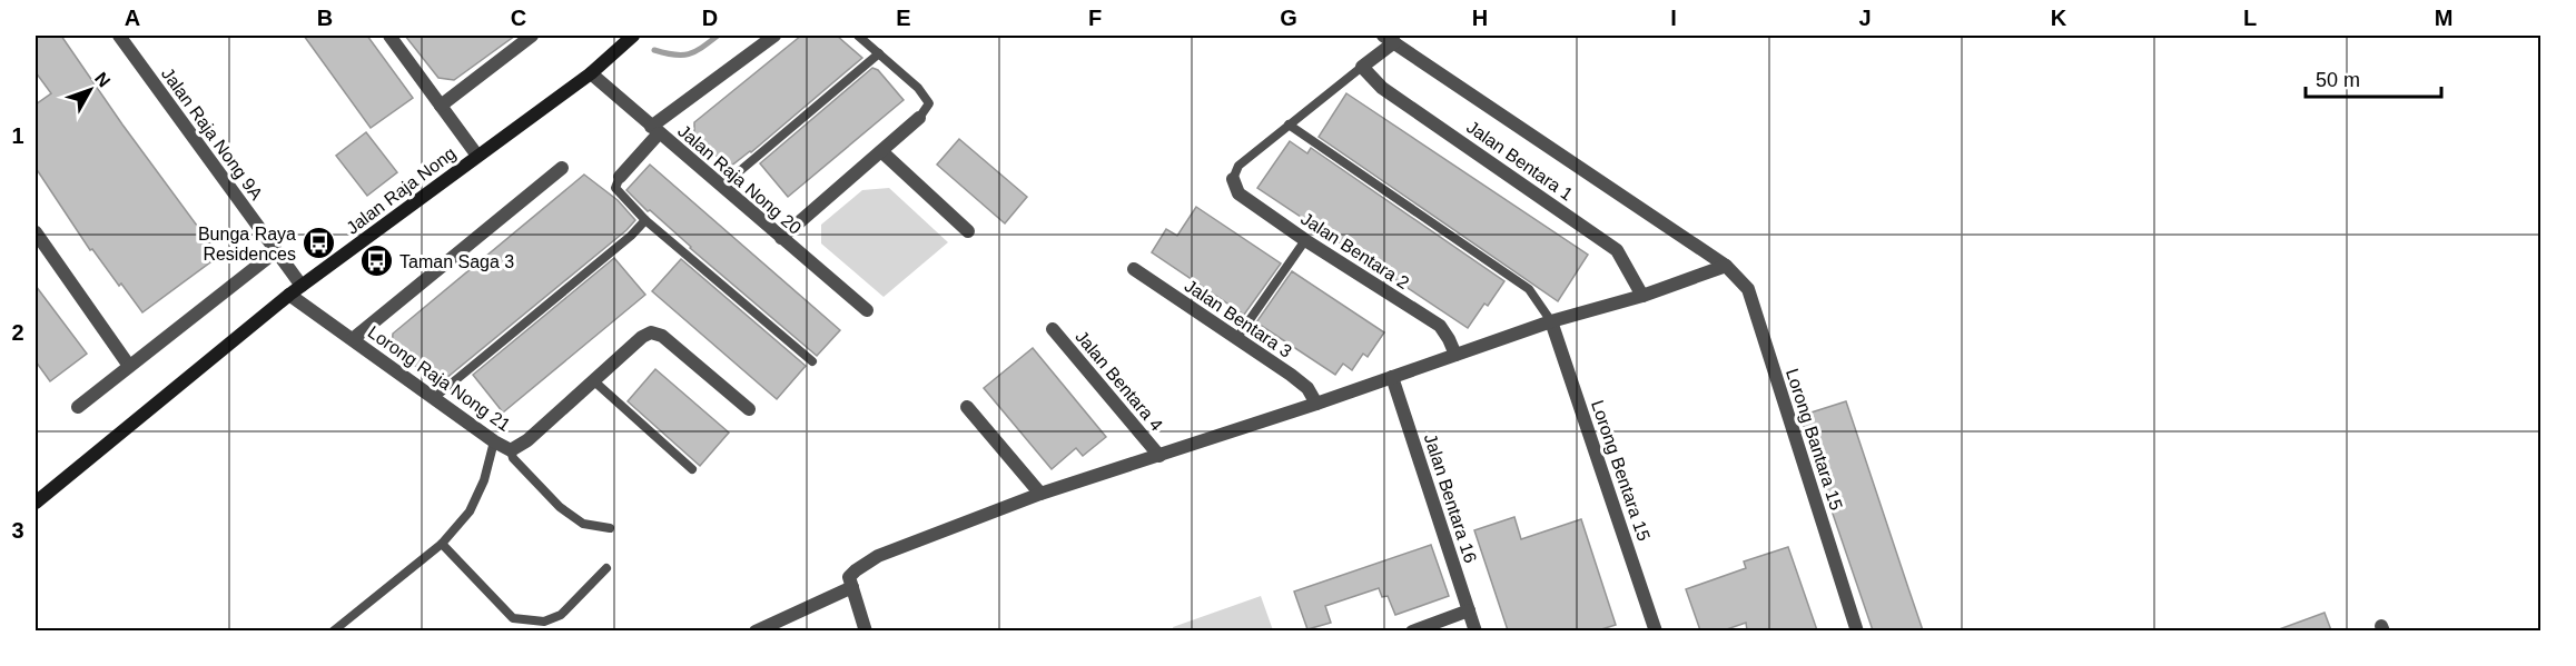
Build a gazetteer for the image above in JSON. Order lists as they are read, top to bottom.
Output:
{
  "streets": {
    "main road": ["Jalan Raja Nong"],
    "street": [
      "Jalan Raja Nong 9A",
      "Jalan Bentara 1",
      "Jalan Raja Nong 20",
      "Jalan Bentara 2",
      "Jalan Bentara 3",
      "Lorong Raja Nong 21",
      "Jalan Bentara 4",
      "Lorong Bantara 15",
      "Lorong Bentara 15",
      "Jalan Bentara 16"
    ]
  },
  "crossings": [
    ["Jalan Raja Nong 9A", "Jalan Raja Nong"],
    ["Jalan Raja Nong 20", "Jalan Raja Nong"],
    ["Jalan Raja Nong", "Lorong Raja Nong 21"]
  ],
  "places": {
    "bus stop": ["Bunga Raya Residences", "Taman Saga 3"]
  },
  "scale_bar": "50 m",
  "north": "top right",
  "grid": {
    "columns": [
      "A",
      "B",
      "C",
      "D",
      "E",
      "F",
      "G",
      "H",
      "I",
      "J",
      "K",
      "L",
      "M"
    ],
    "rows": ["1", "2", "3"]
  }
}
